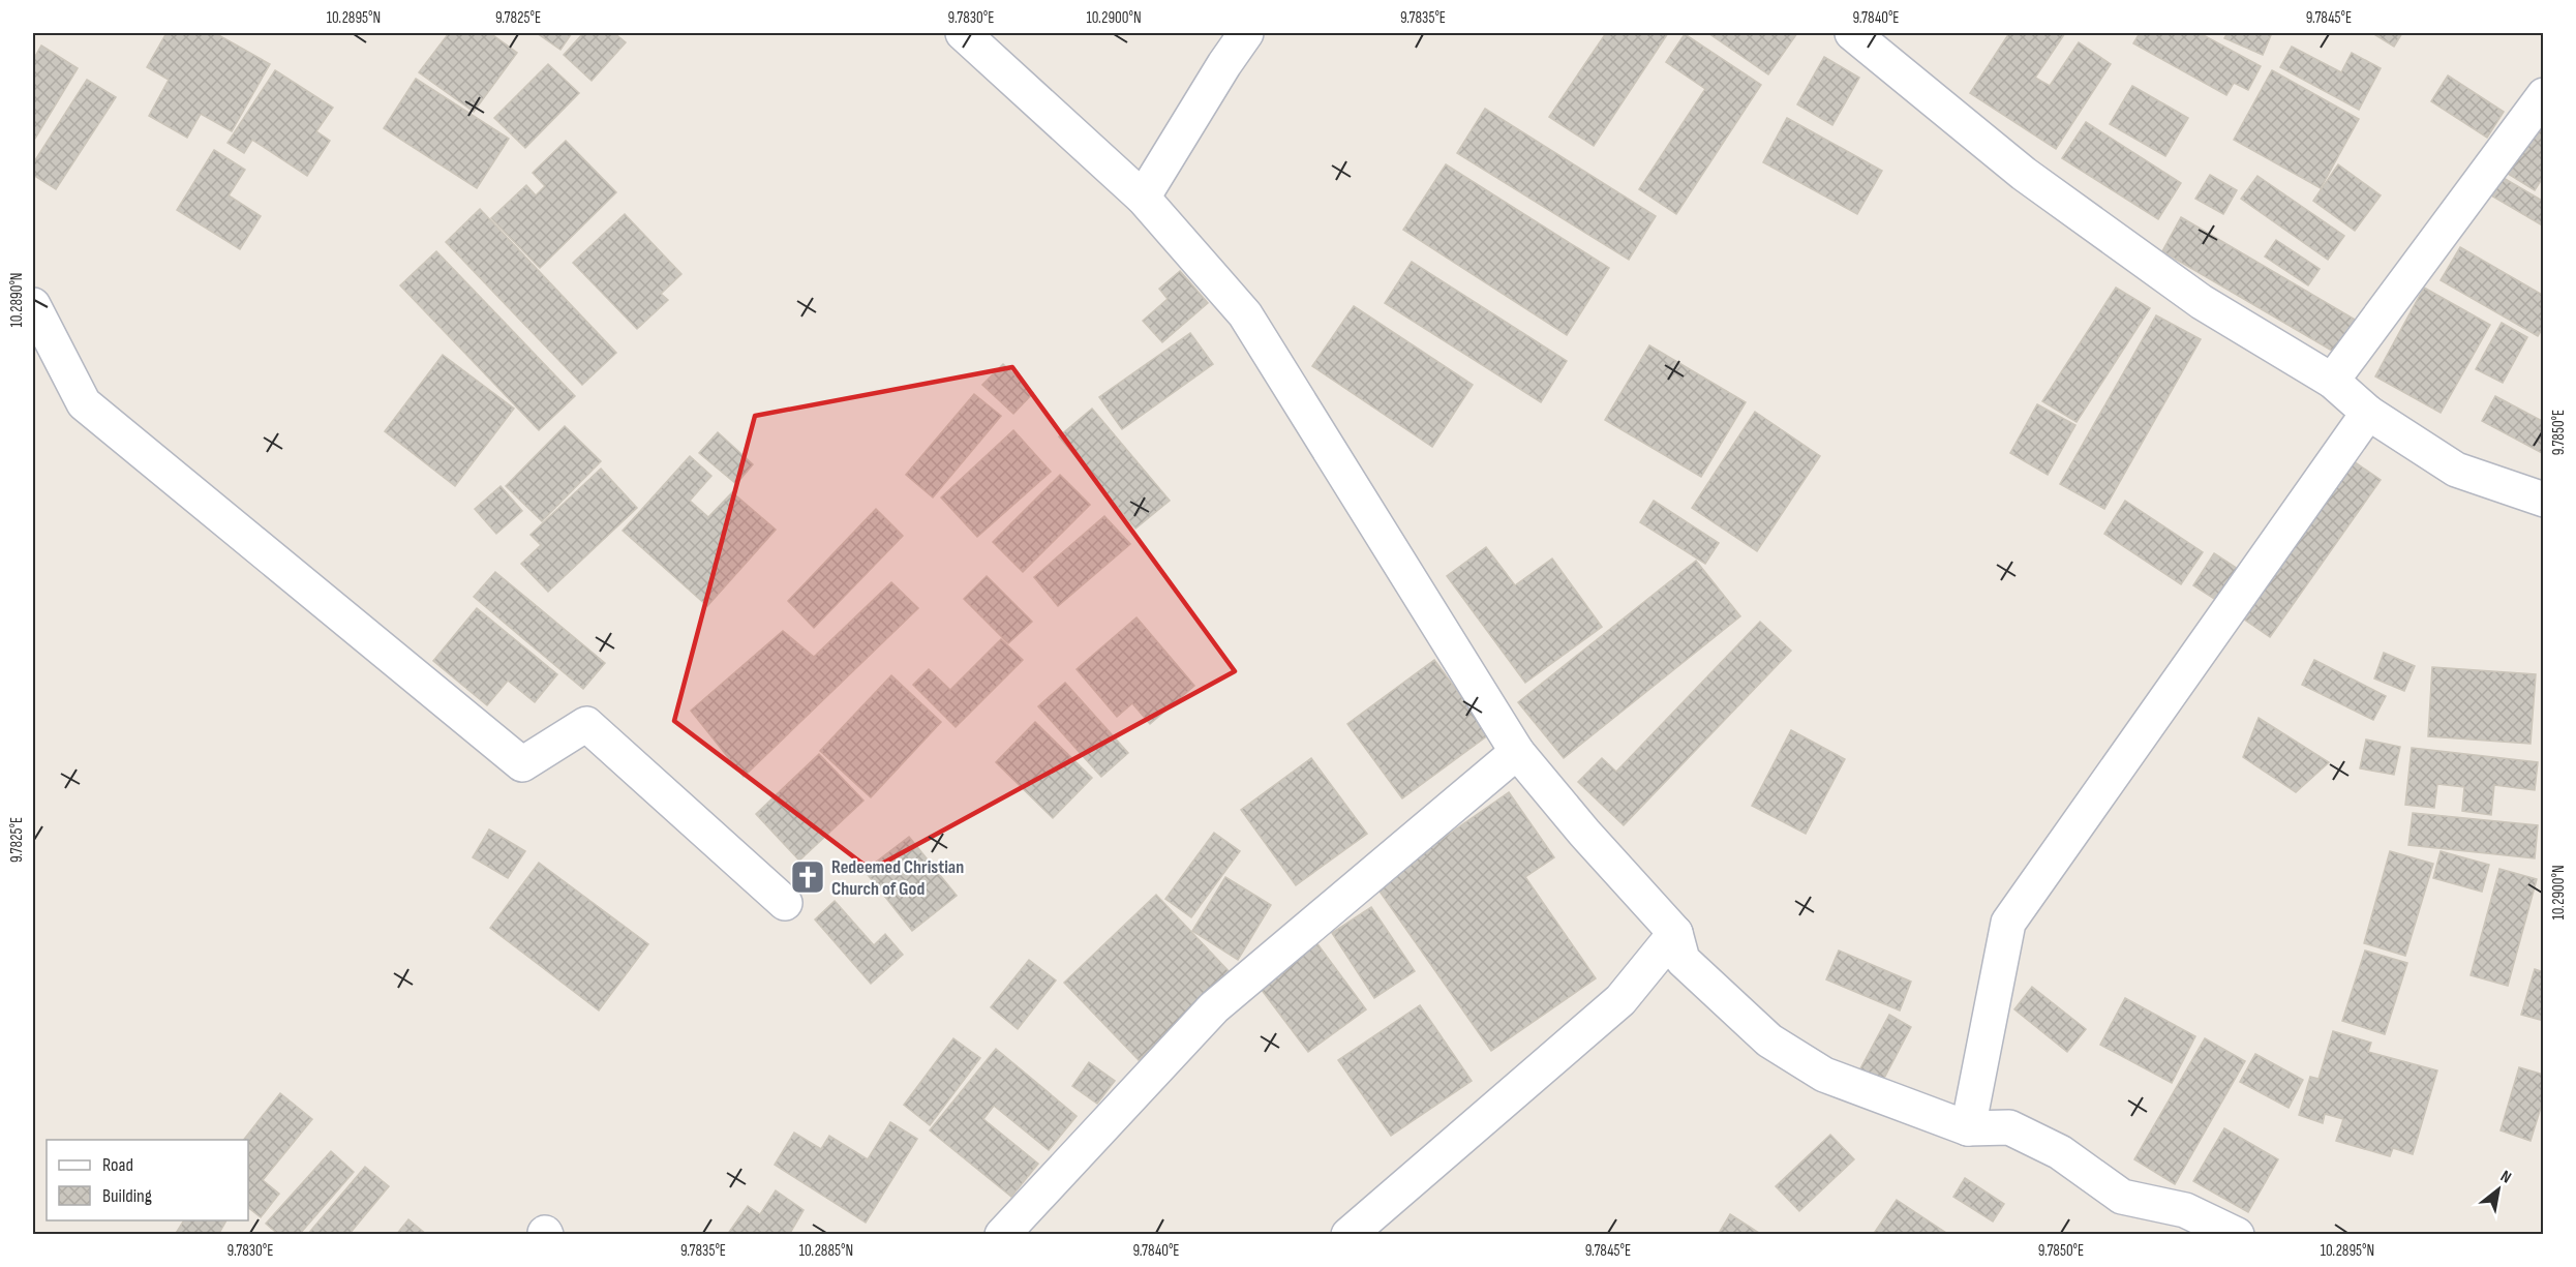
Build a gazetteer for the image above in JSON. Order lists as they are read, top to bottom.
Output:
{
  "places": {
    "church": ["Redeemed Christian Church of God"]
  },
  "legend": ["Road", "Building"],
  "north": "top right",
  "coordinates": [
    "10.2895°N",
    "9.7825°E",
    "9.7830°E",
    "10.2900°N",
    "9.7835°E",
    "9.7840°E",
    "9.7845°E",
    "10.2890°N",
    "9.7850°E",
    "10.2885°N"
  ]
}
